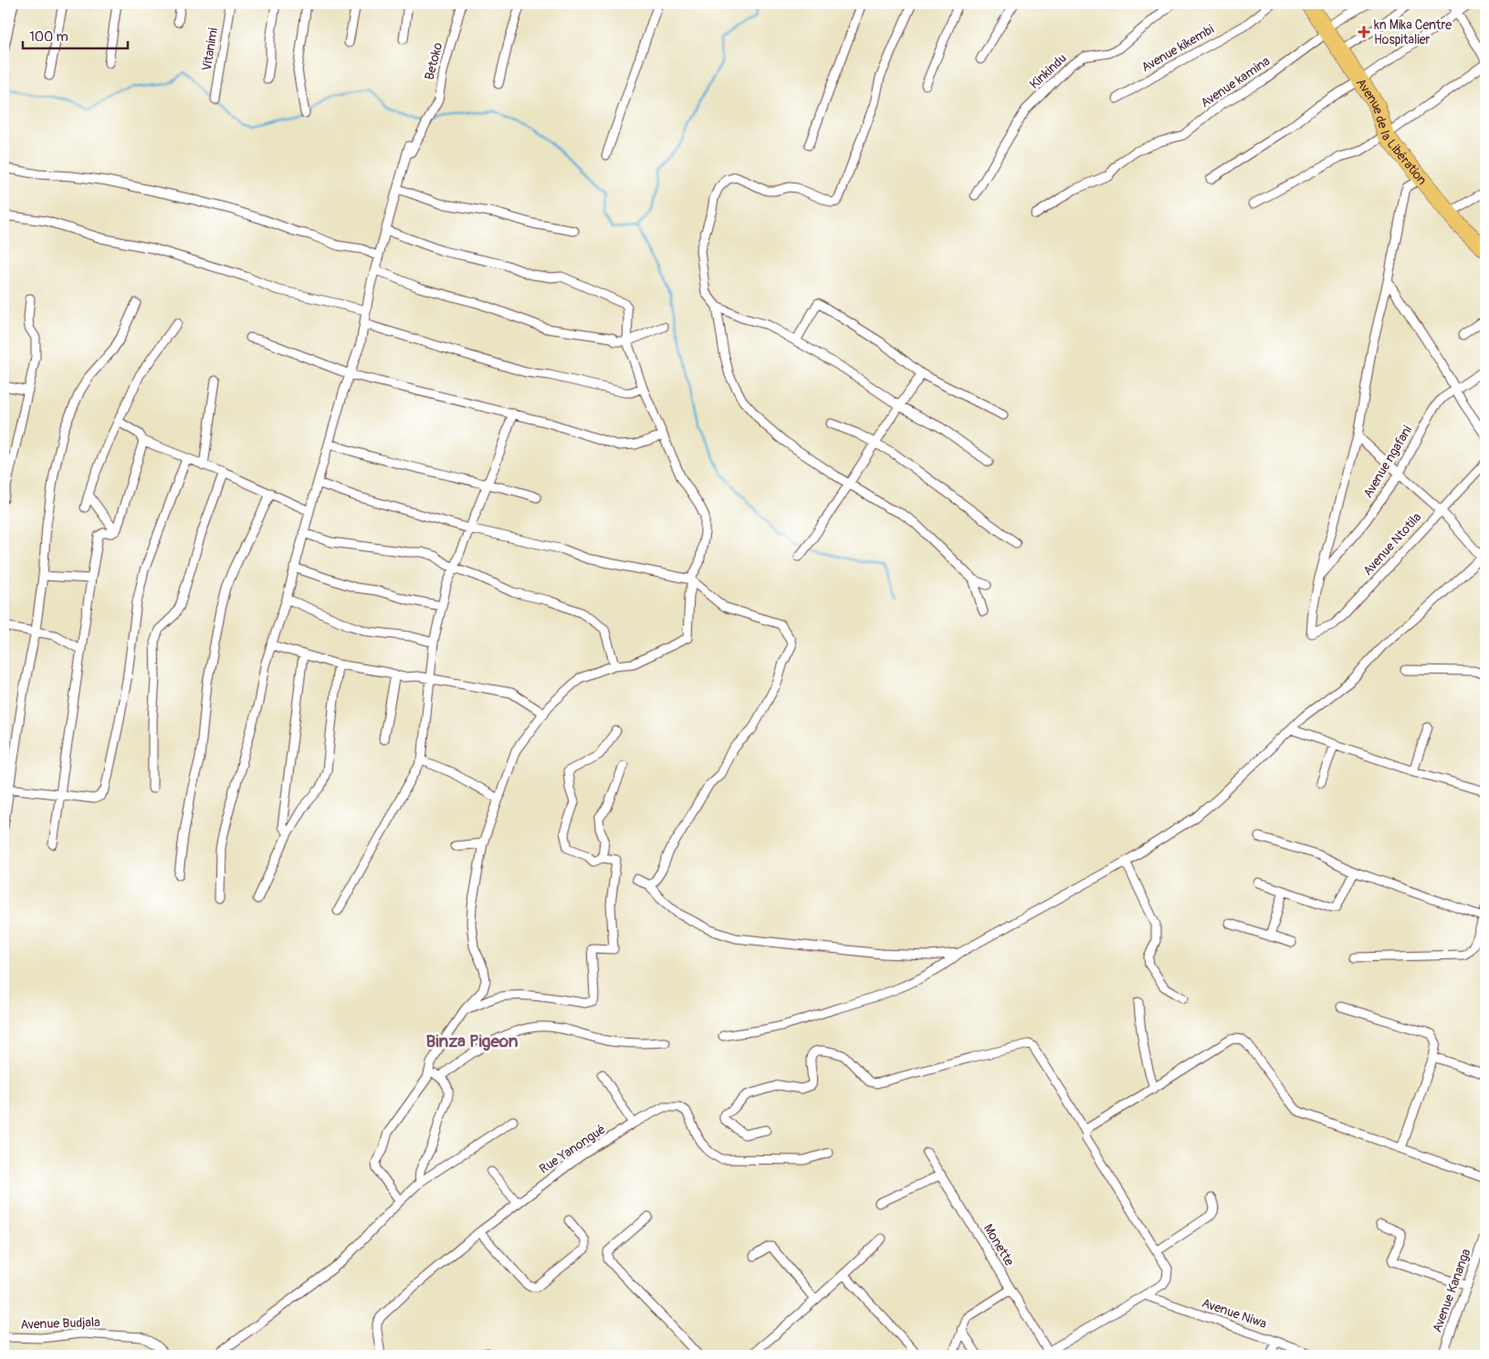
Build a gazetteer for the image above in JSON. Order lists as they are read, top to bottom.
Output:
{
  "streets": {
    "highway": ["Avenue de la Libération"],
    "street": [
      "Avenue kikembi",
      "Vitanimi",
      "Betoko",
      "Kinkindu",
      "Avenue kamina",
      "Avenue ngafani",
      "Avenue Ntotila",
      "Rue Yanongué",
      "Monette",
      "Avenue Kananga",
      "Avenue Niwa",
      "Avenue Budjala"
    ]
  },
  "crossings": [
    ["Avenue kamina", "Avenue de la Libération"],
    ["Avenue ngafani", "Avenue Ntotila"]
  ],
  "districts": ["Binza Pigeon"],
  "places": {
    "health": ["kn Mika Centre Hospitalier"]
  },
  "scale_bar": "100 m"
}
